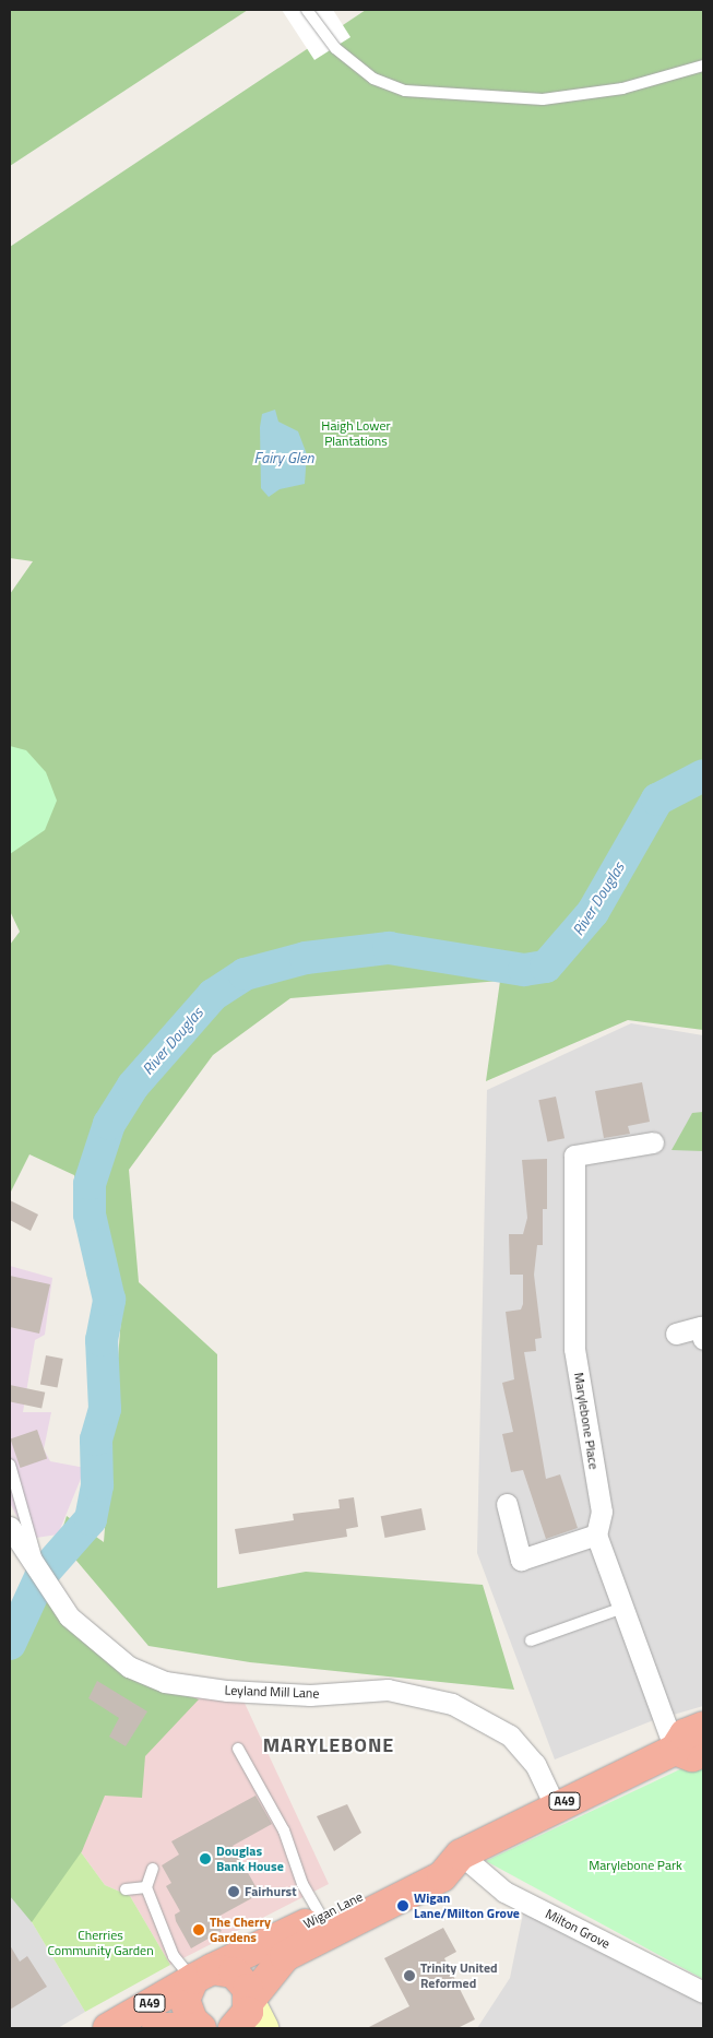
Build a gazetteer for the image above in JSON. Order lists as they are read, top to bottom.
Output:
{
  "streets": {
    "highway": ["A49", "Wigan Lane"],
    "street": ["Marylebone Place", "Leyland Mill Lane", "Milton Grove"]
  },
  "crossings": [
    ["Marylebone Place", "Wigan Lane"],
    ["Leyland Mill Lane", "Wigan Lane"],
    ["A49", "Wigan Lane"],
    ["Wigan Lane", "Milton Grove"]
  ],
  "districts": ["MARYLEBONE"],
  "water": ["Fairy Glen", "River Douglas"],
  "parks": ["Haigh Lower Plantations", "Marylebone Park", "Cherries Community Garden"],
  "places": [
    "Douglas Bank House",
    "Fairhurst",
    "Wigan Lane/Milton Grove",
    "The Cherry Gardens",
    "Trinity United Reformed"
  ]
}
